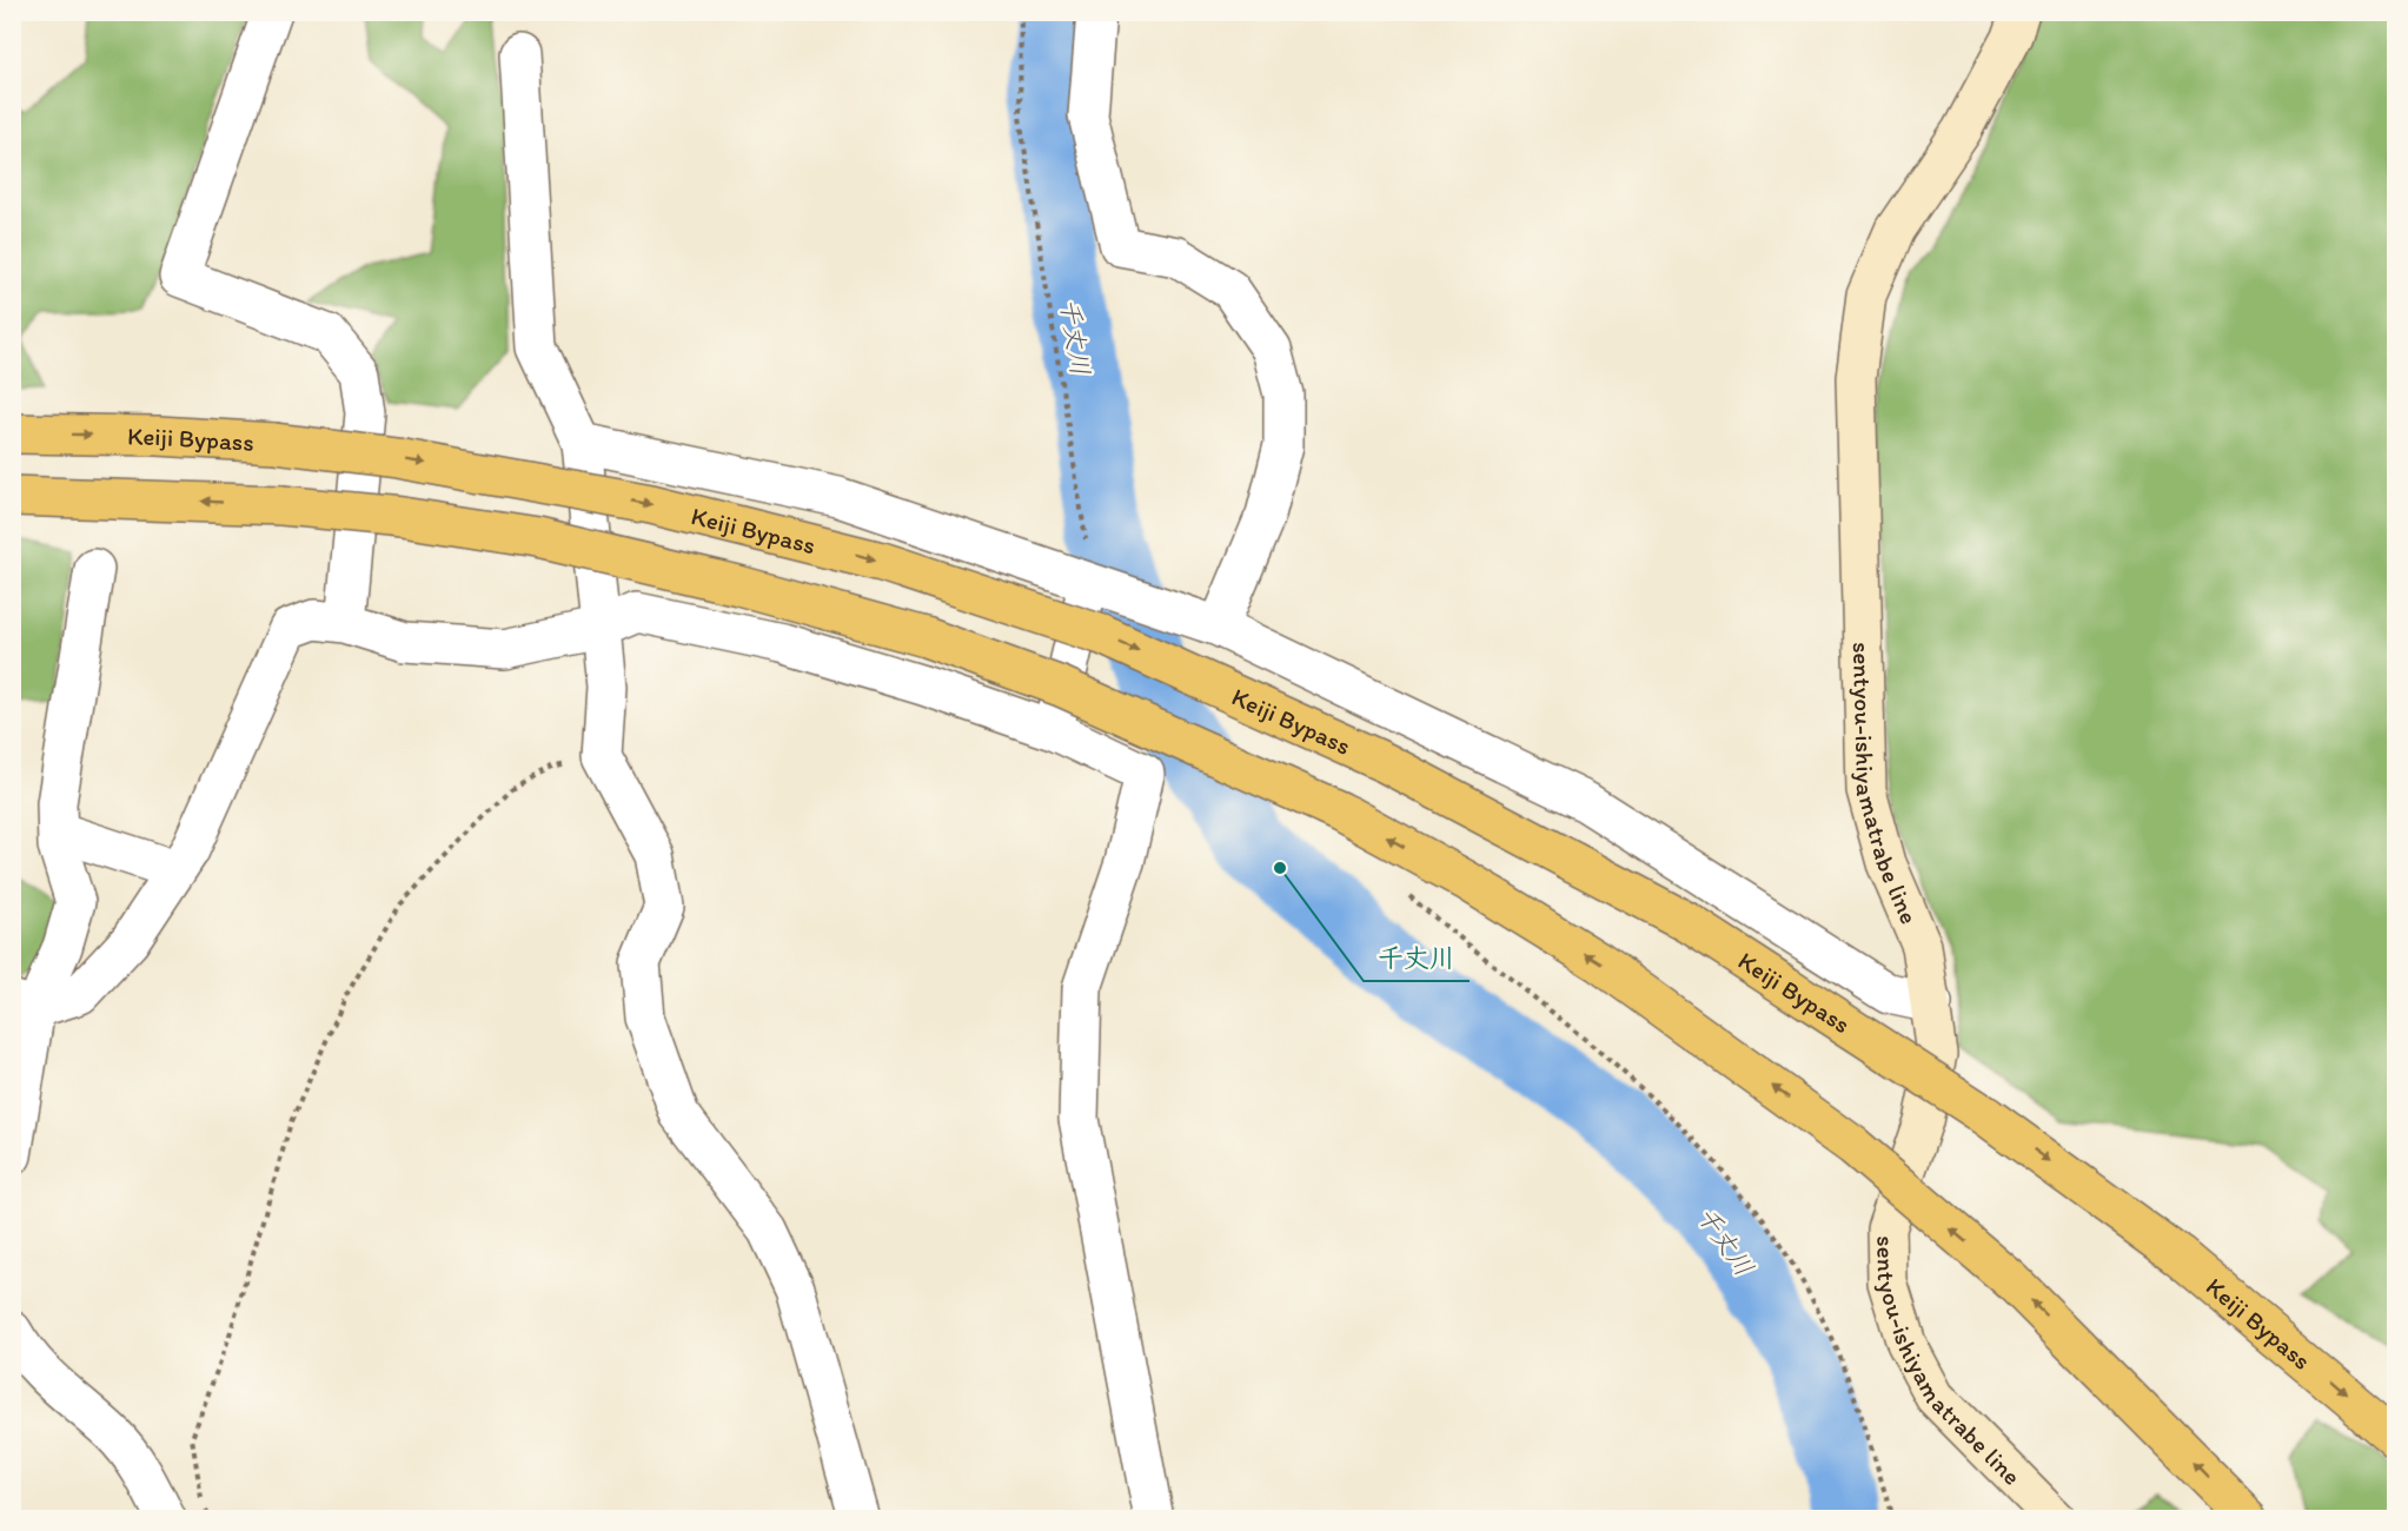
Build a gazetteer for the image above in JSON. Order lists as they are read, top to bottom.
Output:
{
  "streets": {
    "highway": ["Keiji Bypass"],
    "main road": ["sentyou-ishiyamatrabe line"]
  },
  "water": ["千丈川"],
  "places": ["千丈川"]
}
